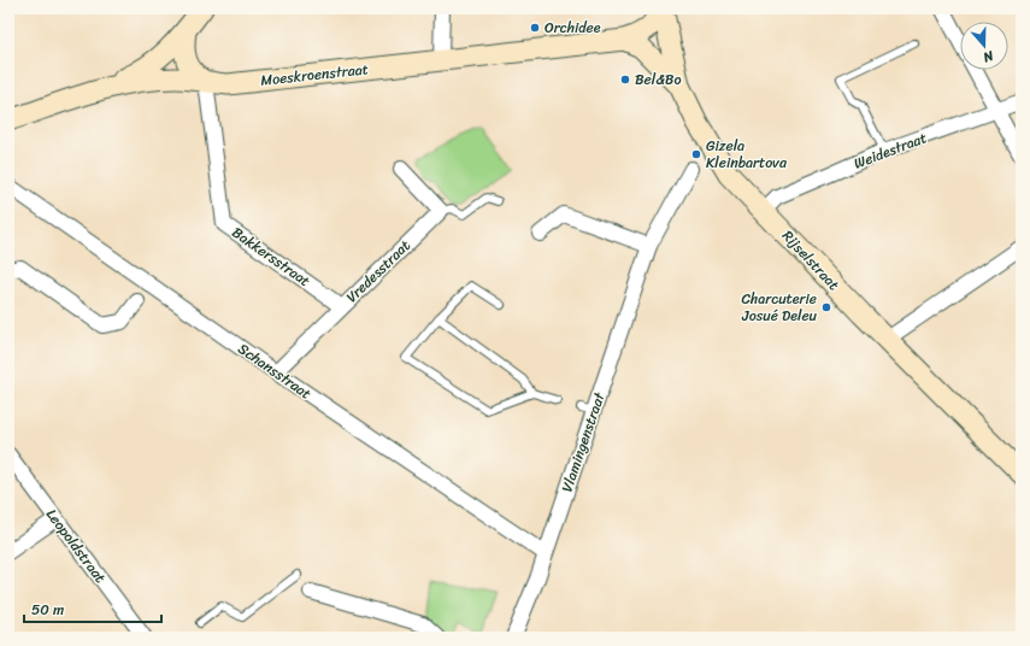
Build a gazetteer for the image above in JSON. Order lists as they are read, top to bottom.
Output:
{
  "streets": {
    "street": [
      "Moeskroenstraat",
      "Weidestraat",
      "Bakkersstraat",
      "Rijselstraat",
      "Vredesstraat",
      "Schansstraat",
      "Vlamingenstraat",
      "Leopoldstraat"
    ]
  },
  "crossings": [
    ["Moeskroenstraat", "Bakkersstraat"],
    ["Moeskroenstraat", "Rijselstraat"],
    ["Weidestraat", "Rijselstraat"],
    ["Bakkersstraat", "Vredesstraat"],
    ["Vredesstraat", "Schansstraat"],
    ["Schansstraat", "Vlamingenstraat"]
  ],
  "places": [
    "Orchidee",
    "Bel&Bo",
    "Gizela Kleinbartova",
    "Charcuterie Josué Deleu"
  ],
  "scale_bar": "50 m",
  "north": "bottom"
}
